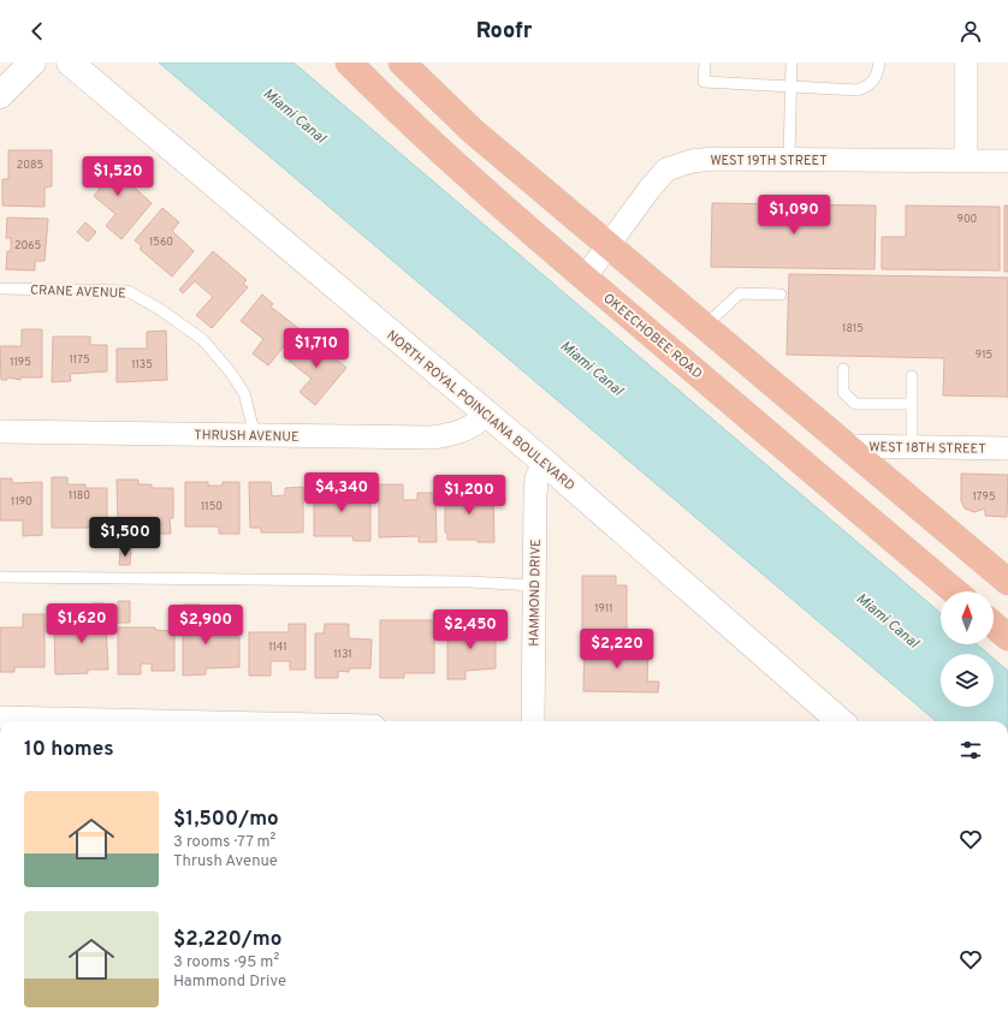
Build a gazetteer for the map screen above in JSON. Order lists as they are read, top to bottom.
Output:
{
  "streets": {
    "highway": ["OKEECHOBEE ROAD"],
    "street": [
      "WEST 19TH STREET",
      "NORTH ROYAL POINCIANA BOULEVARD",
      "THRUSH AVENUE",
      "WEST 18TH STREET",
      "HAMMOND DRIVE"
    ],
    "lane": ["CRANE AVENUE"]
  },
  "crossings": [
    ["WEST 19TH STREET", "OKEECHOBEE ROAD"],
    ["CRANE AVENUE", "THRUSH AVENUE"],
    ["NORTH ROYAL POINCIANA BOULEVARD", "THRUSH AVENUE"],
    ["NORTH ROYAL POINCIANA BOULEVARD", "HAMMOND DRIVE"]
  ],
  "water": ["Miami Canal"],
  "house_numbers": [
    "2085",
    "900",
    "1560",
    "2065",
    "1815",
    "915",
    "1175",
    "1195",
    "1135",
    "1180",
    "1795",
    "1190",
    "1150",
    "1911",
    "1141",
    "1131"
  ],
  "north": "top",
  "page": {
    "header": "Roofr",
    "price": [
      "$1,520",
      "$1,090",
      "$1,710",
      "$4,340",
      "$1,200",
      "$1,500",
      "$1,620",
      "$2,900",
      "$2,450",
      "$2,220"
    ],
    "heading": "10 homes",
    "list": [
      {
        "name": "$1,500/mo",
        "note": "3 rooms · 77 m² · Thrush Avenue"
      },
      {
        "name": "$2,220/mo",
        "note": "3 rooms · 95 m² · Hammond Drive"
      }
    ]
  }
}
